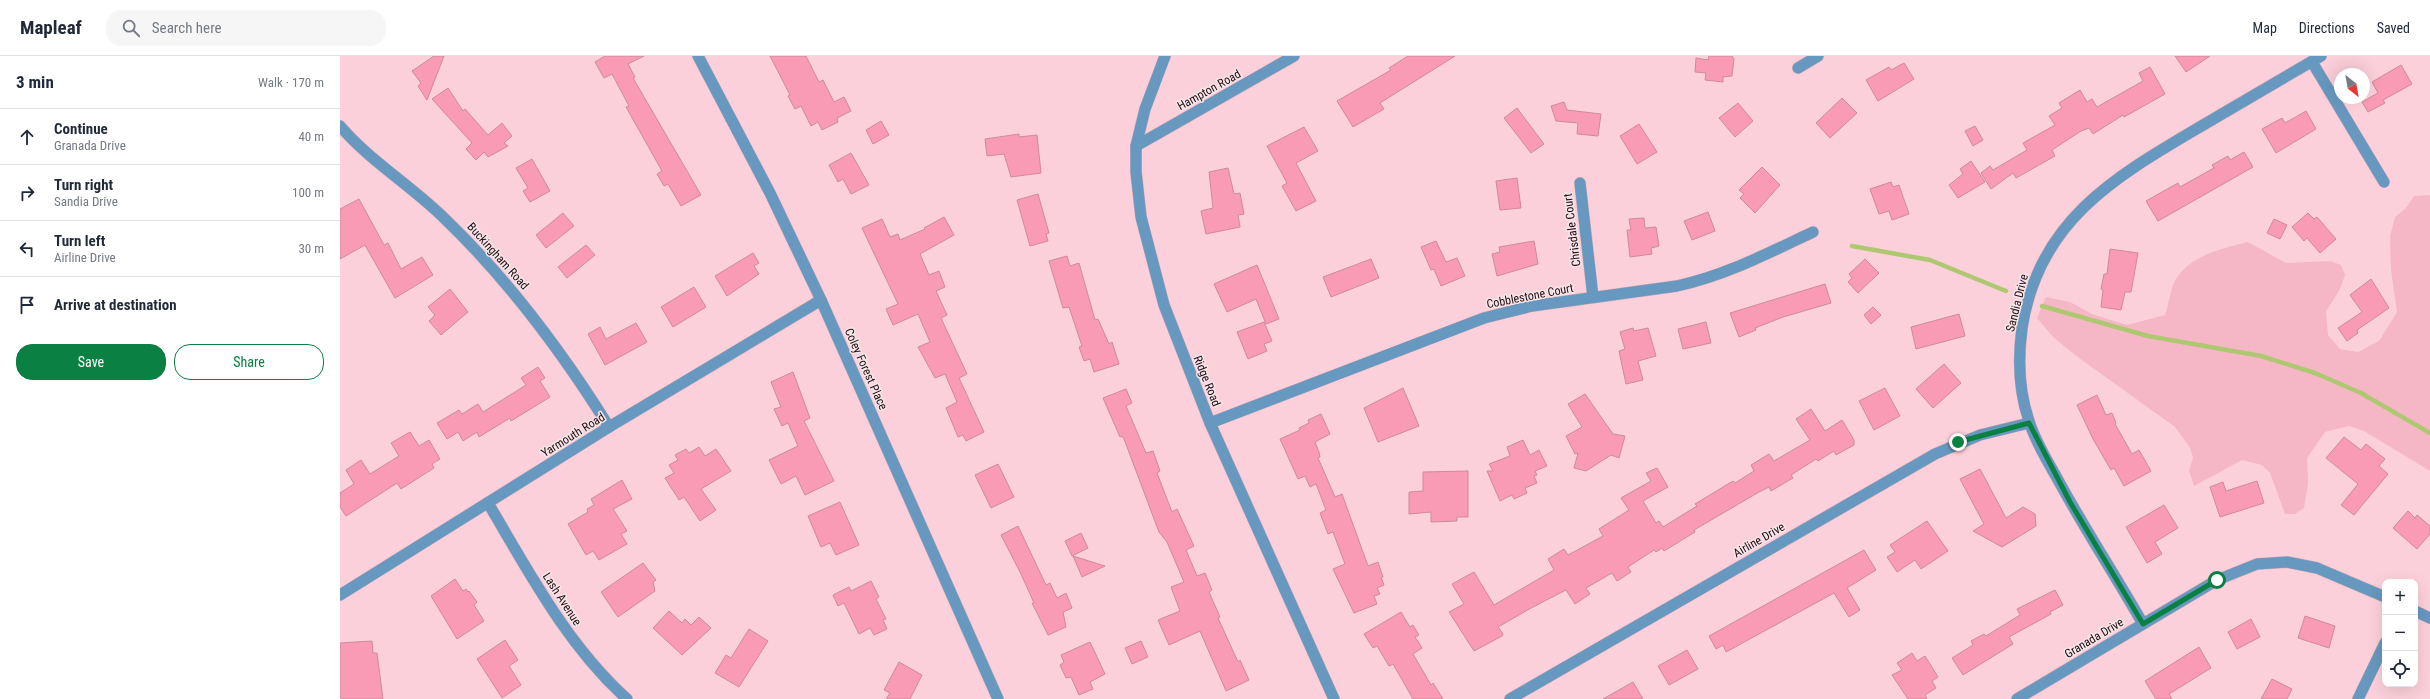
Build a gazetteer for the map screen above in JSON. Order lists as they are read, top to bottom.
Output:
{
  "streets": {
    "street": [
      "Hampton Road",
      "Chrisdale Court",
      "Buckingham Road",
      "Cobblestone Court",
      "Sandia Drive",
      "Coley Forest Place",
      "Ridge Road",
      "Yarmouth Road",
      "Airline Drive",
      "Lash Avenue",
      "Granada Drive"
    ]
  },
  "crossings": [
    ["Hampton Road", "Ridge Road"],
    ["Chrisdale Court", "Cobblestone Court"],
    ["Buckingham Road", "Yarmouth Road"],
    ["Cobblestone Court", "Ridge Road"],
    ["Sandia Drive", "Airline Drive"],
    ["Sandia Drive", "Granada Drive"],
    ["Coley Forest Place", "Yarmouth Road"],
    ["Yarmouth Road", "Lash Avenue"]
  ],
  "north": "bottom right",
  "page": {
    "header": "Mapleaf",
    "search": "Search here",
    "nav": ["Map", "Directions", "Saved"],
    "heading": ["3 min", "Walk · 170 m"],
    "list": [
      ["Continue", "Granada Drive", "40 m"],
      ["Turn right", "Sandia Drive", "100 m"],
      ["Turn left", "Airline Drive", "30 m"],
      "Arrive at destination"
    ],
    "buttons": ["Save", "Share"],
    "map_buttons": ["+", "−"]
  }
}
